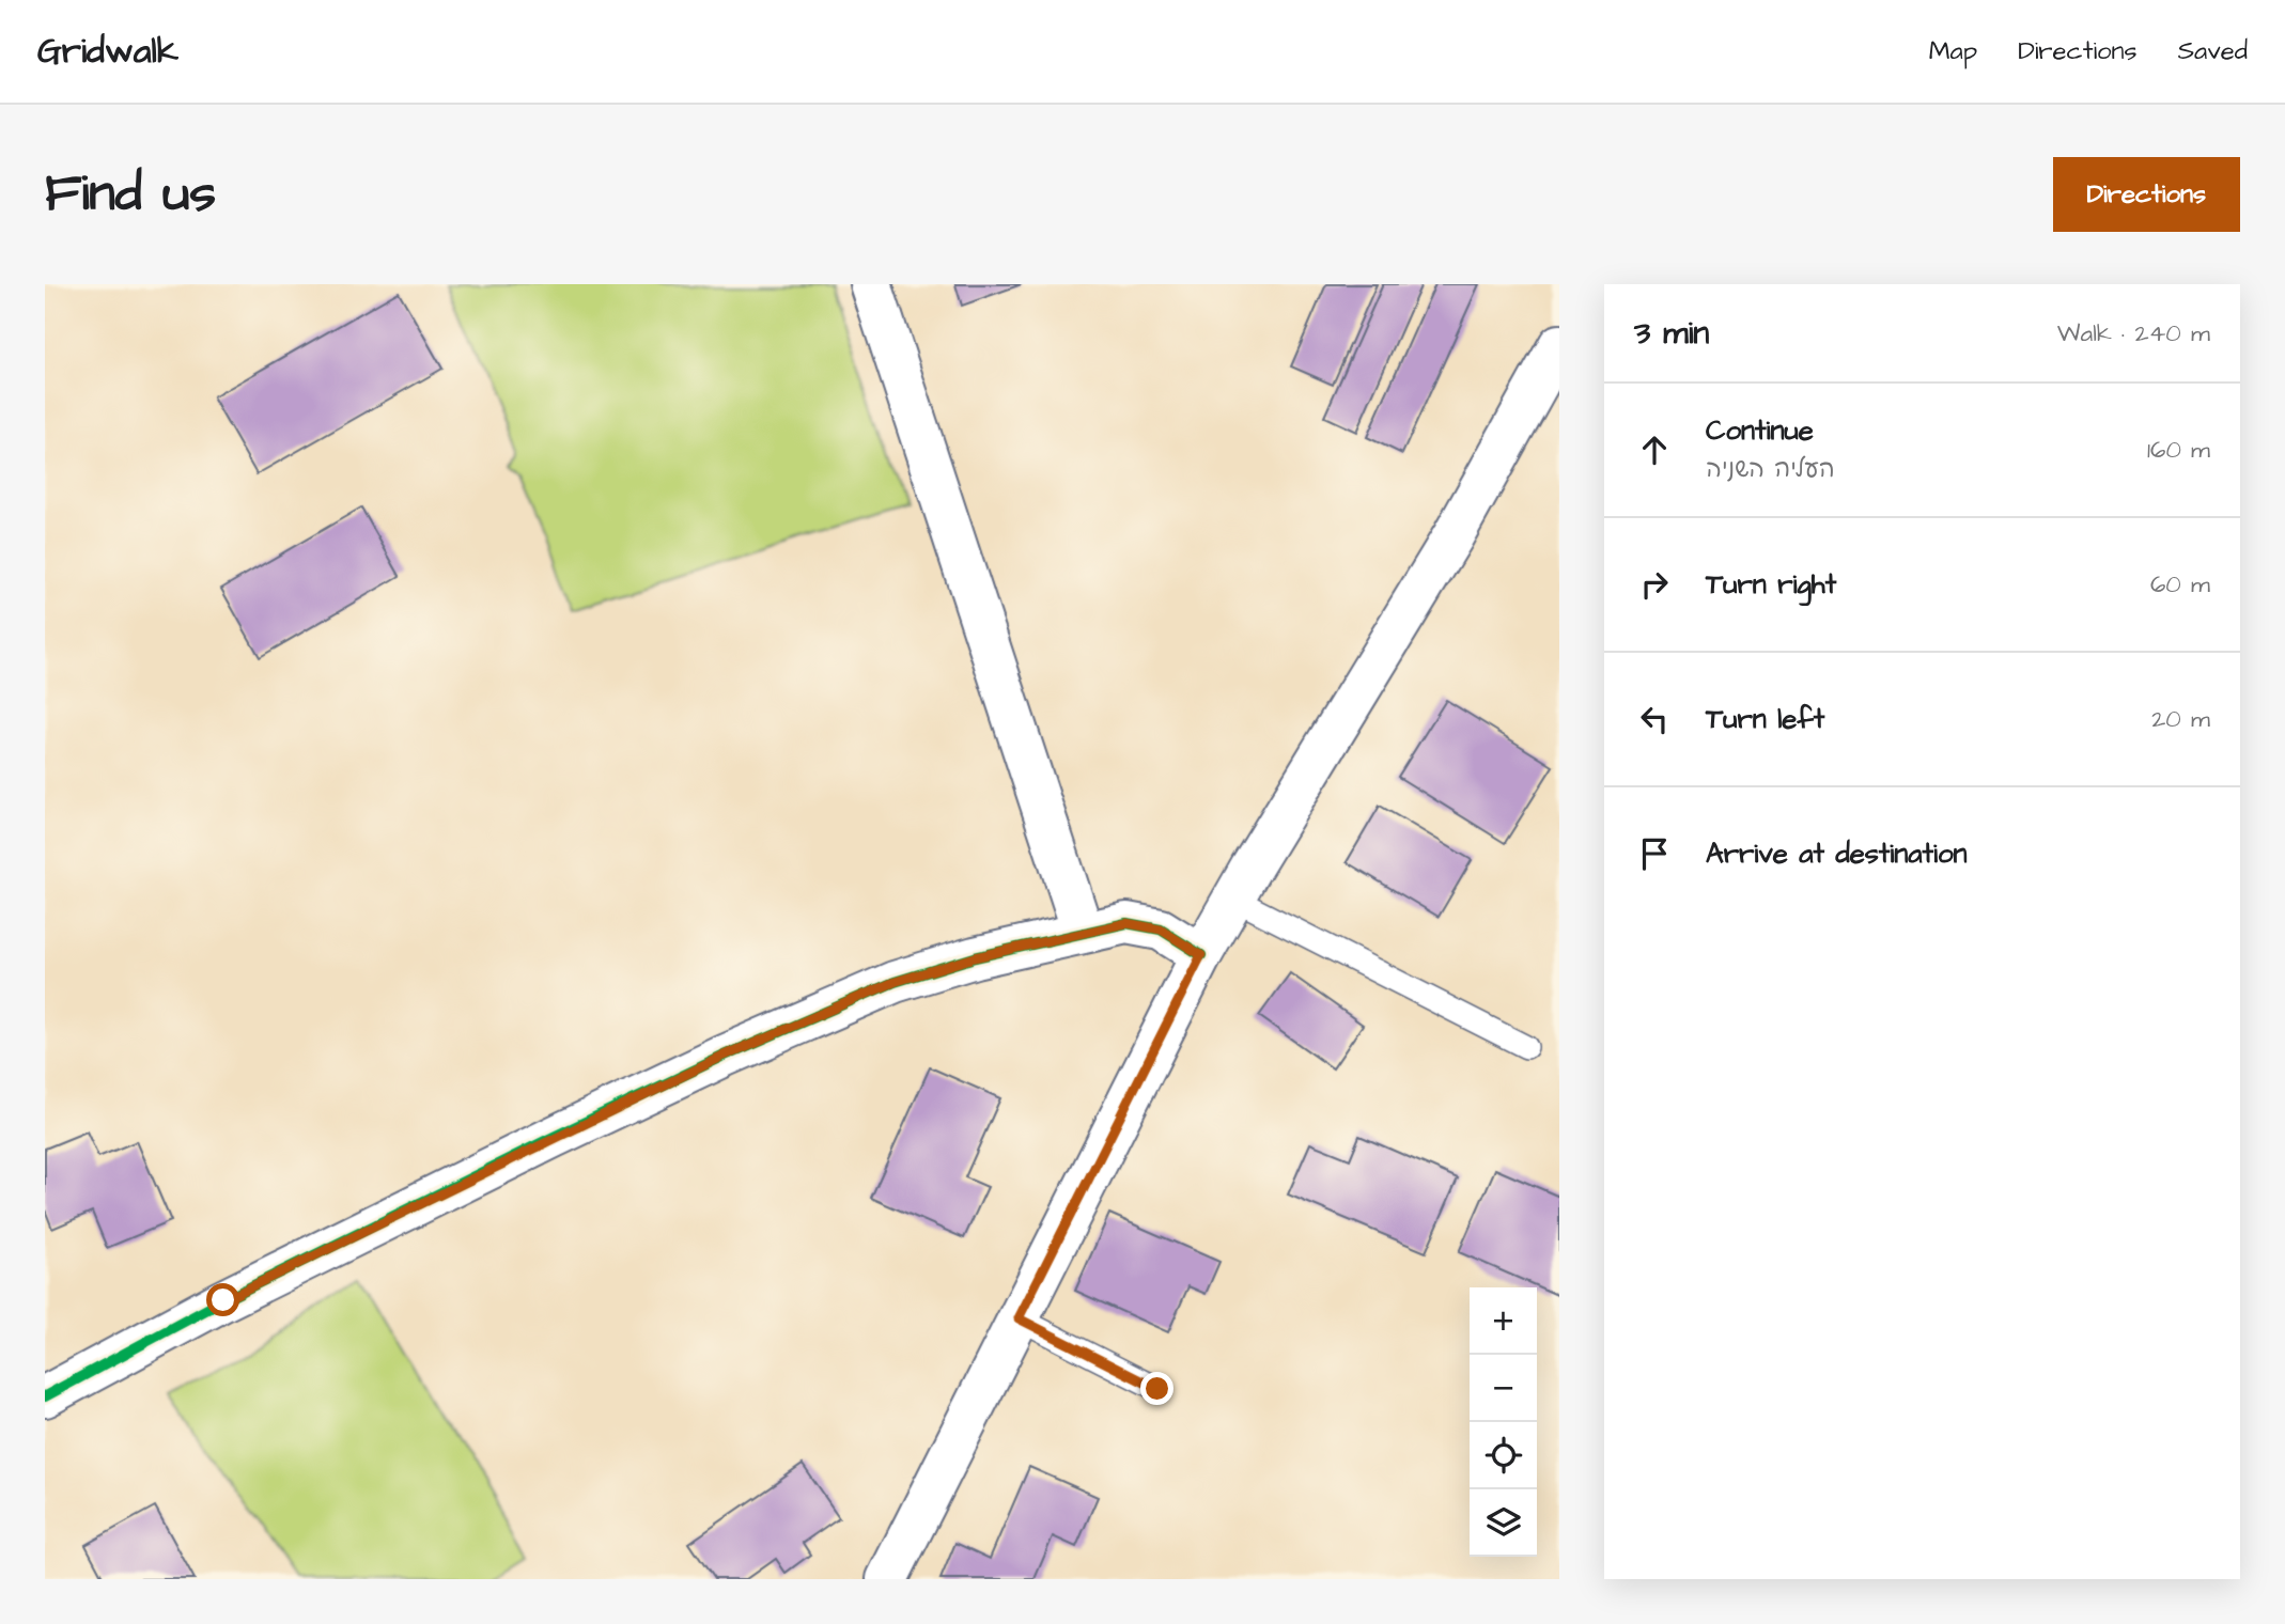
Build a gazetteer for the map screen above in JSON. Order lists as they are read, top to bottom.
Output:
{
  "page": {
    "header": "Gridwalk",
    "nav": ["Map", "Directions", "Saved"],
    "buttons": "Directions",
    "title": "Find us",
    "heading": ["3 min", "Walk · 240 m"],
    "list": [
      ["Continue", "העליה השניה", "160 m"],
      ["Turn right", "60 m"],
      ["Turn left", "20 m"],
      "Arrive at destination"
    ],
    "map_buttons": ["+", "−"]
  }
}
